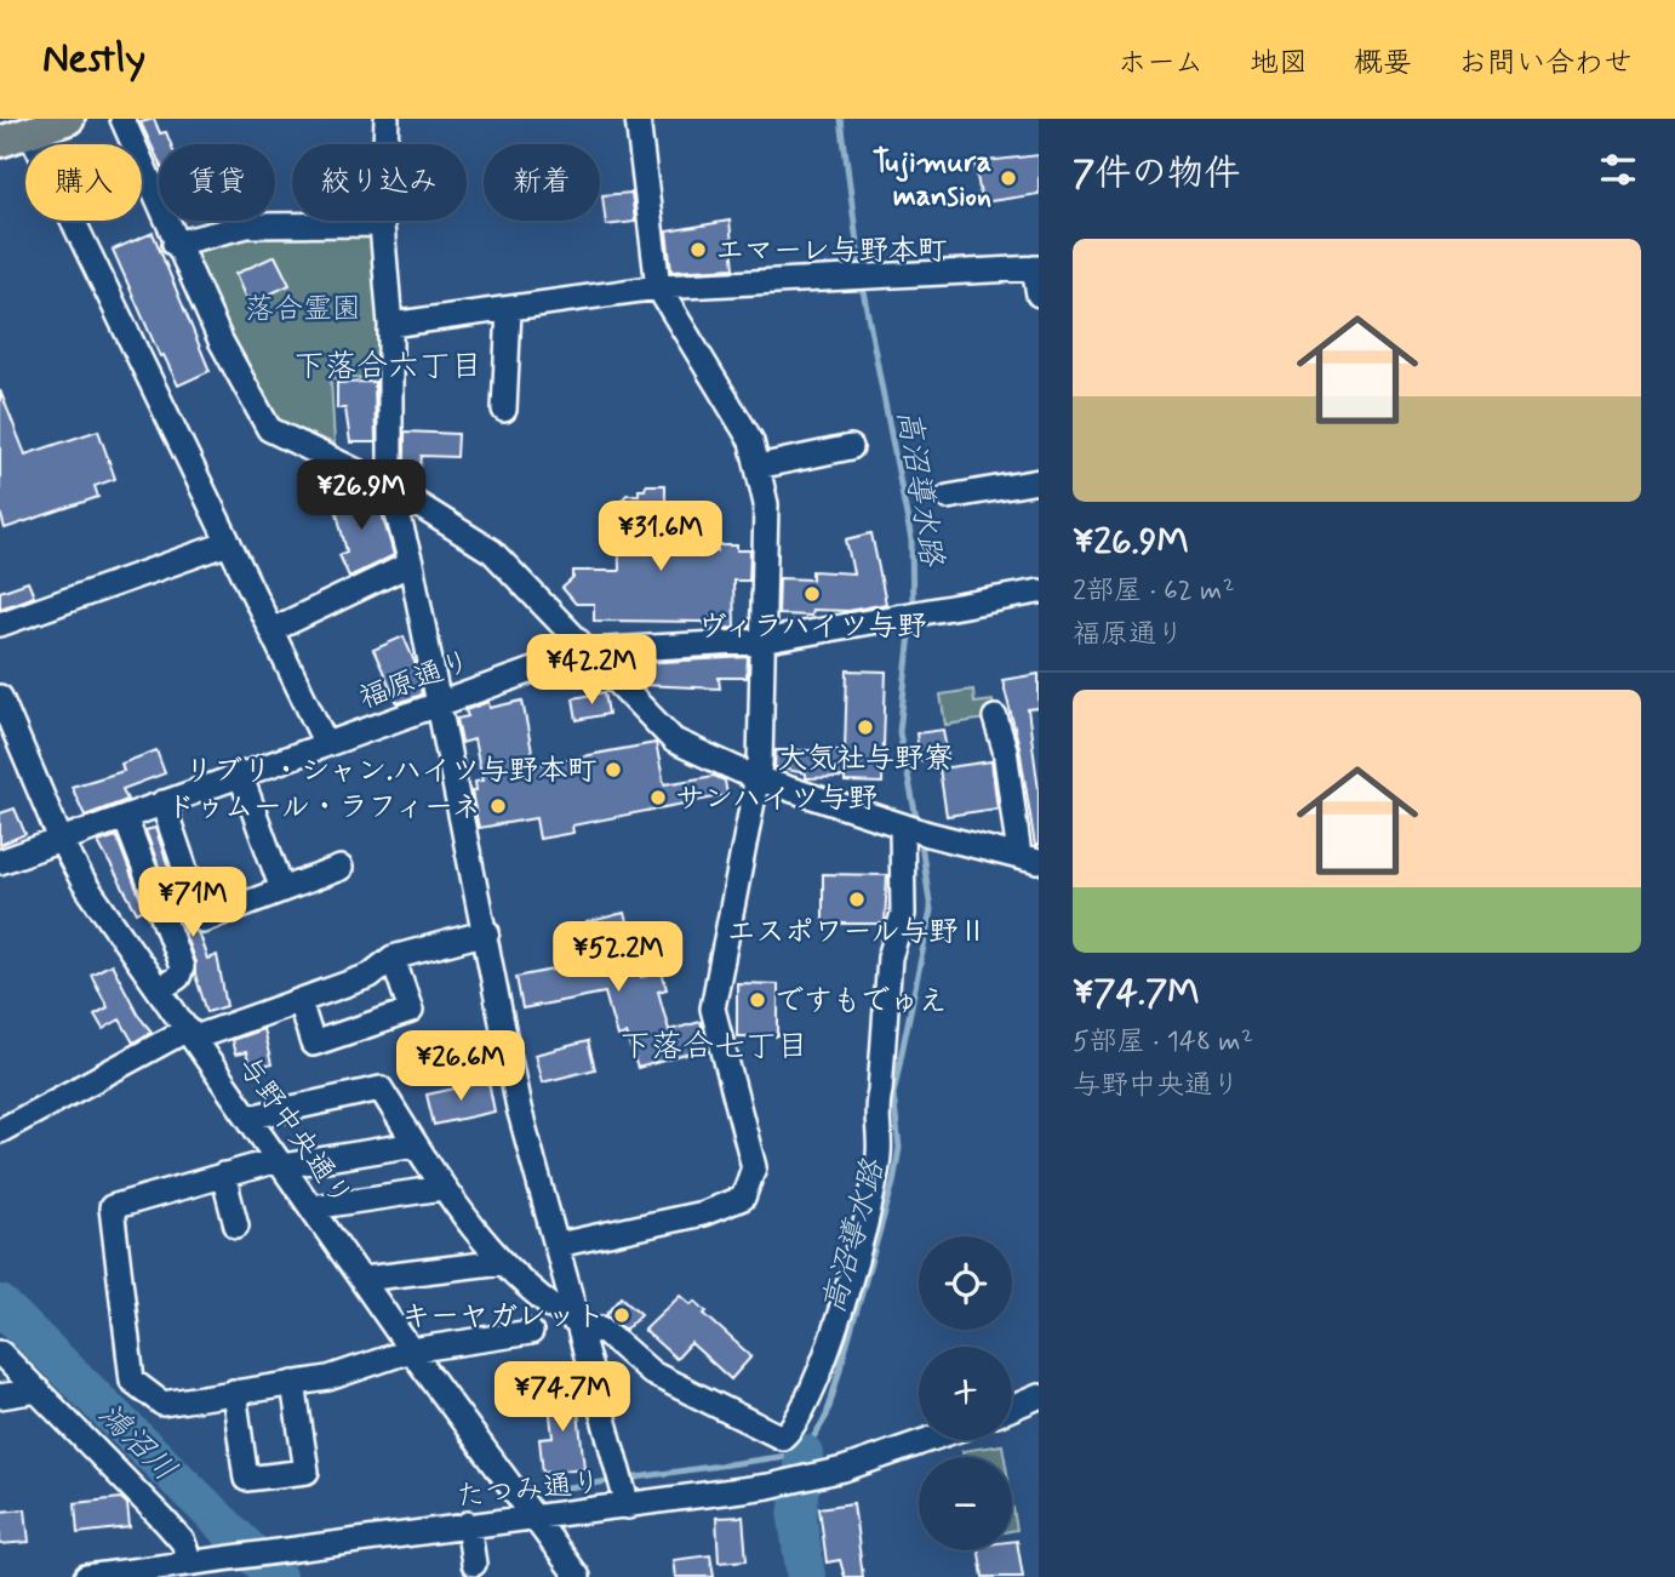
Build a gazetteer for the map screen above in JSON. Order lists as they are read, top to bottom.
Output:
{
  "streets": {
    "street": ["福原通り", "与野中央通り", "たつみ通り"]
  },
  "crossings": [
    ["福原通り", "与野中央通り"],
    ["与野中央通り", "たつみ通り"]
  ],
  "districts": ["下落合六丁目", "下落合七丁目"],
  "water": ["高沼導水路", "鴻沼川"],
  "parks": ["落合霊園"],
  "places": [
    "Tujimura mansion",
    "エマーレ与野本町",
    "ヴィラハイツ与野",
    "大気社与野寮",
    "リブリ・シャン.ハイツ与野本町",
    "サンハイツ与野",
    "ドゥムール・ラフィーネ",
    "エスポワール与野Ⅱ",
    "ですもでゅえ",
    "キーヤガレット"
  ],
  "page": {
    "header": "Nestly",
    "nav": [
      "ホーム",
      "地図",
      "概要",
      "お問い合わせ"
    ],
    "heading": "7件の物件",
    "chip": [
      "購入",
      "賃貸",
      "絞り込み",
      "新着"
    ],
    "list": [
      {
        "name": "¥26.9M",
        "note": "2部屋 · 62 m² · 福原通り"
      },
      {
        "name": "¥74.7M",
        "note": "5部屋 · 148 m² · 与野中央通り"
      }
    ],
    "price": [
      "¥26.9M",
      "¥31.6M",
      "¥42.2M",
      "¥71M",
      "¥52.2M",
      "¥26.6M",
      "¥74.7M"
    ],
    "map_buttons": ["+", "−"]
  }
}
